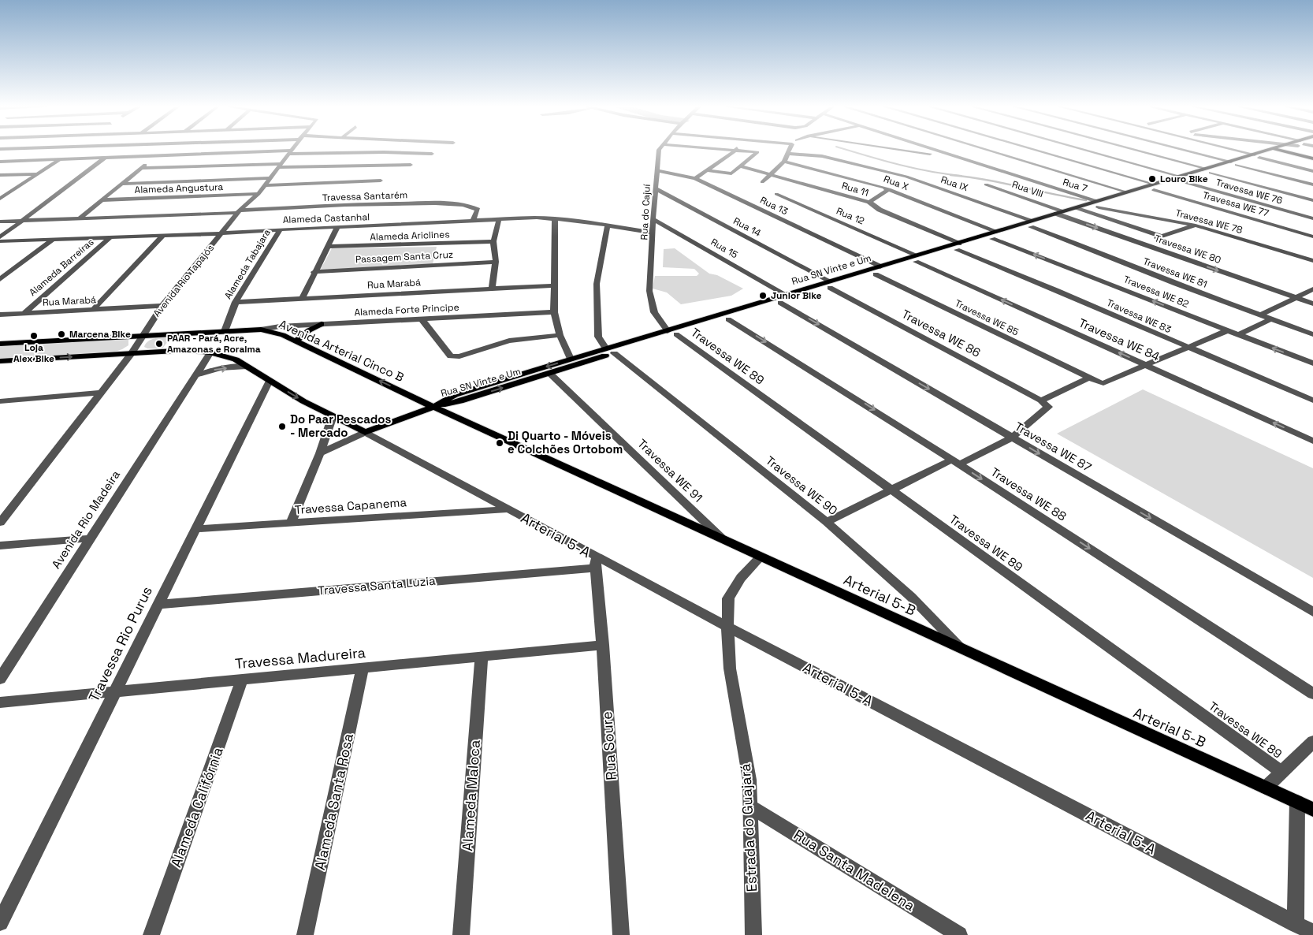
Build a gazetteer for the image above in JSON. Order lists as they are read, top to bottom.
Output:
{
  "streets": {
    "main road": ["Rua SN Vinte e Um", "Avenida Arterial Cinco B", "Arterial 5-B"],
    "street": [
      "Rua X",
      "Rua IX",
      "Rua 7",
      "Alameda Angustura",
      "Rua 11",
      "Rua VIII",
      "Travessa WE 76",
      "Travessa Santarém",
      "Travessa WE 77",
      "Rua 13",
      "Rua do Cajuí",
      "Rua 12",
      "Alameda Castanhal",
      "Travessa WE 78",
      "Rua 14",
      "Alameda Ariclines",
      "Rua 15",
      "Travessa WE 80",
      "Passagem Santa Cruz",
      "Alameda Tabajara",
      "Alameda Barreiras",
      "Travessa WE 81",
      "Avenida Rio Tapajós",
      "Rua Marabá",
      "Travessa WE 82",
      "Alameda Forte Principe",
      "Travessa WE 83",
      "Travessa WE 85",
      "Travessa WE 86",
      "Travessa WE 84",
      "Travessa WE 89",
      "Travessa WE 87",
      "Travessa WE 91",
      "Travessa WE 90",
      "Travessa WE 88",
      "Travessa Capanema",
      "Avenida Rio Madeira",
      "Arterial 5-A",
      "Travessa Santa Luzia",
      "Travessa Rio Purus",
      "Travessa Madureira",
      "Rua Soure",
      "Alameda Maloca",
      "Alameda Santa Rosa",
      "Alameda Califórnia",
      "Estrada do Guajará",
      "Rua Santa Madelena"
    ]
  },
  "crossings": [
    ["Rua X", "Rua SN Vinte e Um"],
    ["Rua IX", "Rua SN Vinte e Um"],
    ["Rua IX", "Travessa WE 81"],
    ["Rua 7", "Travessa WE 78"],
    ["Rua 7", "Rua SN Vinte e Um"],
    ["Alameda Angustura", "Avenida Rio Tapajós"],
    ["Rua 11", "Rua SN Vinte e Um"],
    ["Rua 11", "Travessa WE 83"],
    ["Rua VIII", "Travessa WE 80"],
    ["Rua VIII", "Rua SN Vinte e Um"],
    ["Travessa WE 76", "Rua SN Vinte e Um"],
    ["Travessa Santarém", "Alameda Castanhal"],
    ["Travessa Santarém", "Avenida Rio Tapajós"],
    ["Travessa WE 77", "Rua SN Vinte e Um"],
    ["Rua 13", "Rua do Cajuí"],
    ["Rua 13", "Rua SN Vinte e Um"],
    ["Rua do Cajuí", "Alameda Castanhal"],
    ["Rua do Cajuí", "Rua 14"],
    ["Rua do Cajuí", "Rua 15"],
    ["Rua do Cajuí", "Rua SN Vinte e Um"],
    ["Rua do Cajuí", "Travessa WE 89"],
    ["Rua 12", "Rua SN Vinte e Um"],
    ["Rua 12", "Travessa WE 84"],
    ["Alameda Castanhal", "Alameda Tabajara"],
    ["Alameda Castanhal", "Alameda Barreiras"],
    ["Alameda Castanhal", "Avenida Rio Tapajós"],
    ["Travessa WE 78", "Rua SN Vinte e Um"],
    ["Rua 14", "Rua SN Vinte e Um"],
    ["Rua 14", "Travessa WE 86"],
    ["Rua 15", "Rua SN Vinte e Um"],
    ["Rua 15", "Travessa WE 87"],
    ["Travessa WE 80", "Rua SN Vinte e Um"],
    ["Alameda Tabajara", "Rua Marabá"],
    ["Alameda Tabajara", "Avenida Arterial Cinco B"],
    ["Alameda Barreiras", "Rua Marabá"],
    ["Rua SN Vinte e Um", "Travessa WE 81"],
    ["Rua SN Vinte e Um", "Travessa WE 82"],
    ["Rua SN Vinte e Um", "Travessa WE 83"],
    ["Rua SN Vinte e Um", "Travessa WE 85"],
    ["Rua SN Vinte e Um", "Travessa WE 86"],
    ["Rua SN Vinte e Um", "Travessa WE 84"],
    ["Rua SN Vinte e Um", "Avenida Arterial Cinco B"],
    ["Rua SN Vinte e Um", "Travessa WE 89"],
    ["Rua SN Vinte e Um", "Travessa WE 87"],
    ["Rua SN Vinte e Um", "Travessa WE 91"],
    ["Rua SN Vinte e Um", "Travessa WE 90"],
    ["Rua SN Vinte e Um", "Travessa WE 88"],
    ["Rua SN Vinte e Um", "Arterial 5-B"],
    ["Avenida Rio Tapajós", "Rua Marabá"],
    ["Avenida Rio Tapajós", "Avenida Arterial Cinco B"],
    ["Travessa WE 82", "Travessa WE 85"],
    ["Alameda Forte Principe", "Avenida Arterial Cinco B"],
    ["Travessa WE 83", "Travessa WE 85"],
    ["Travessa WE 85", "Travessa WE 84"],
    ["Avenida Arterial Cinco B", "Arterial 5-B"],
    ["Travessa WE 91", "Arterial 5-B"],
    ["Travessa WE 90", "Arterial 5-B"],
    ["Travessa Capanema", "Arterial 5-A"],
    ["Travessa Capanema", "Travessa Rio Purus"],
    ["Arterial 5-A", "Travessa Santa Luzia"],
    ["Arterial 5-A", "Rua Soure"],
    ["Arterial 5-A", "Estrada do Guajará"],
    ["Travessa Santa Luzia", "Travessa Rio Purus"],
    ["Travessa Santa Luzia", "Rua Soure"],
    ["Arterial 5-B", "Estrada do Guajará"],
    ["Travessa Rio Purus", "Travessa Madureira"],
    ["Travessa Madureira", "Rua Soure"],
    ["Travessa Madureira", "Alameda Maloca"],
    ["Travessa Madureira", "Alameda Santa Rosa"],
    ["Travessa Madureira", "Alameda Califórnia"],
    ["Estrada do Guajará", "Rua Santa Madelena"]
  ],
  "one_way": ["Travessa WE 84", "Travessa WE 87", "Travessa WE 88"],
  "places": [
    "Louro Bike",
    "Junior Bike",
    "Marcena Bike",
    "Loja Alex Bike",
    "PAAR - Pará, Acre, Amazonas e Roraima",
    "Do Paar Pescados - Mercado",
    "Di Quarto - Móveis e Colchões Ortobom"
  ]
}
